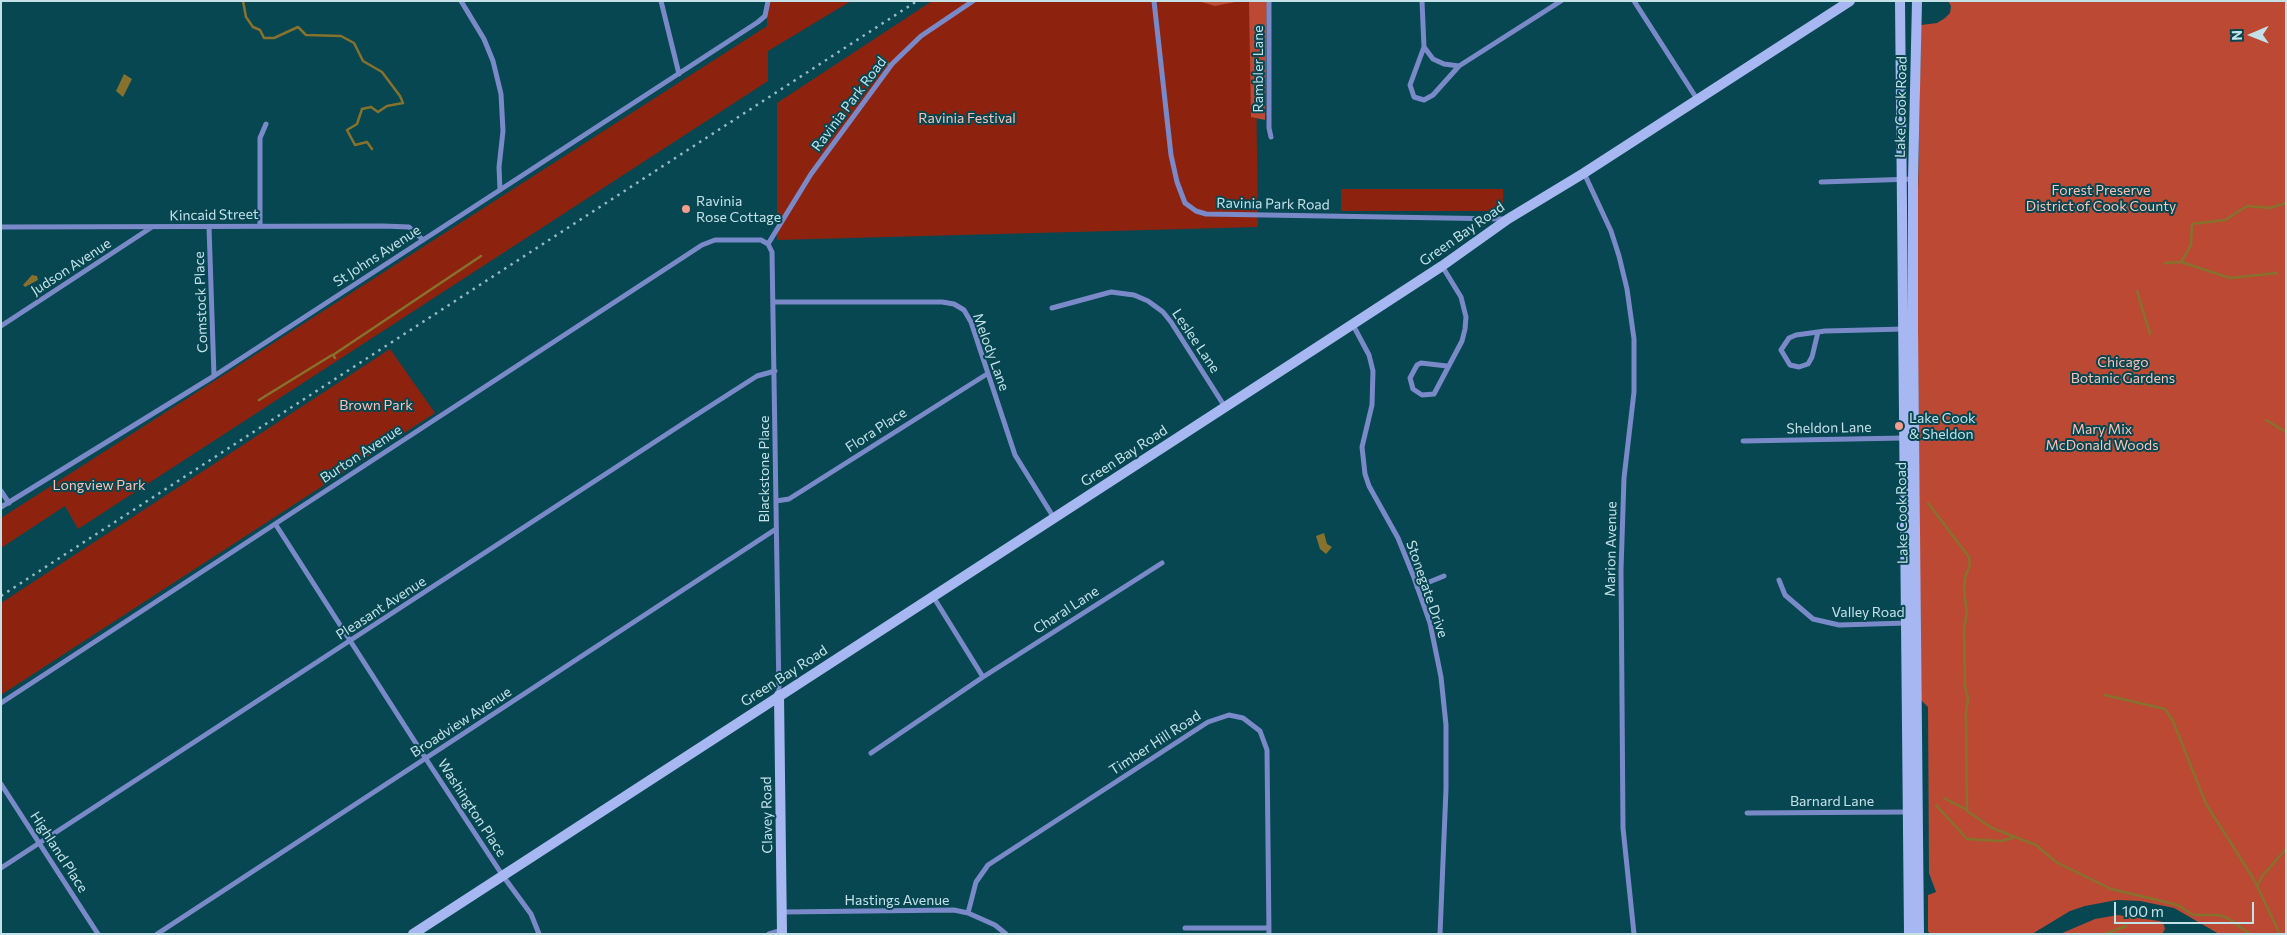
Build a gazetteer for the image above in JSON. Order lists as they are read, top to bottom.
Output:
{
  "streets": {
    "main road": ["Lake Cook Road", "Green Bay Road", "Clavey Road"],
    "street": [
      "Rambler Lane",
      "Ravinia Park Road",
      "Kincaid Street",
      "St Johns Avenue",
      "Judson Avenue",
      "Comstock Place",
      "Leslee Lane",
      "Melody Lane",
      "Sheldon Lane",
      "Flora Place",
      "Burton Avenue",
      "Blackstone Place",
      "Marion Avenue",
      "Stonegate Drive",
      "Pleasant Avenue",
      "Charal Lane",
      "Valley Road",
      "Broadview Avenue",
      "Timber Hill Road",
      "Barnard Lane",
      "Washington Place",
      "Highland Place",
      "Hastings Avenue"
    ]
  },
  "crossings": [
    ["Ravinia Park Road", "Green Bay Road"],
    ["Ravinia Park Road", "Burton Avenue"],
    ["Ravinia Park Road", "Blackstone Place"],
    ["Lake Cook Road", "Sheldon Lane"],
    ["Lake Cook Road", "Valley Road"],
    ["Lake Cook Road", "Barnard Lane"],
    ["Kincaid Street", "St Johns Avenue"],
    ["Kincaid Street", "Judson Avenue"],
    ["Kincaid Street", "Comstock Place"],
    ["Green Bay Road", "Leslee Lane"],
    ["Green Bay Road", "Melody Lane"],
    ["Green Bay Road", "Blackstone Place"],
    ["Green Bay Road", "Marion Avenue"],
    ["Green Bay Road", "Stonegate Drive"],
    ["Green Bay Road", "Washington Place"],
    ["Green Bay Road", "Clavey Road"],
    ["St Johns Avenue", "Comstock Place"],
    ["Melody Lane", "Flora Place"],
    ["Melody Lane", "Blackstone Place"],
    ["Flora Place", "Blackstone Place"],
    ["Burton Avenue", "Blackstone Place"],
    ["Burton Avenue", "Washington Place"],
    ["Blackstone Place", "Pleasant Avenue"],
    ["Blackstone Place", "Broadview Avenue"],
    ["Blackstone Place", "Clavey Road"],
    ["Pleasant Avenue", "Washington Place"],
    ["Pleasant Avenue", "Highland Place"],
    ["Broadview Avenue", "Washington Place"],
    ["Timber Hill Road", "Hastings Avenue"],
    ["Clavey Road", "Hastings Avenue"]
  ],
  "parks": [
    "Ravinia Festival",
    "Forest Preserve District of Cook County",
    "Chicago Botanic Gardens",
    "Brown Park",
    "Mary Mix McDonald Woods",
    "Longview Park"
  ],
  "places": ["Ravinia Rose Cottage", "Lake Cook & Sheldon"],
  "scale_bar": "100 m",
  "north": "left"
}
